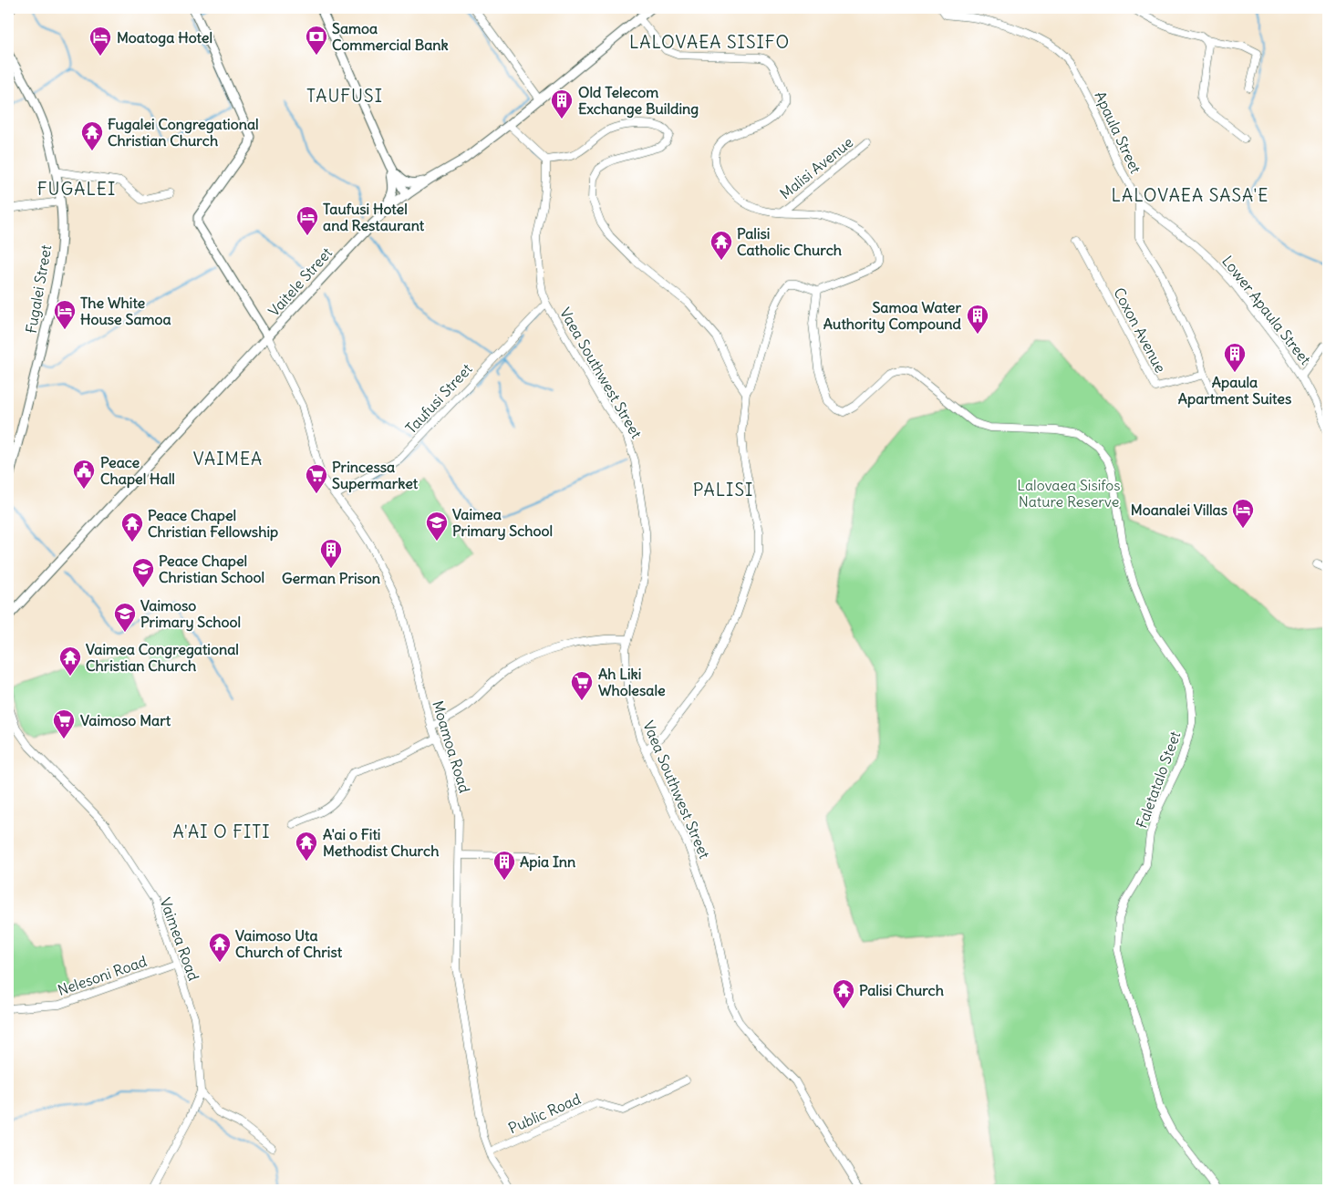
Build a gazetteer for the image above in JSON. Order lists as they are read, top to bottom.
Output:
{
  "streets": {
    "main road": ["Vaitele Street", "Fugalei Street"],
    "street": [
      "Apaula Street",
      "Malisi Avenue",
      "Lower Apaula Street",
      "Coxon Avenue",
      "Vaea Southwest Street",
      "Taufusi Street",
      "Moamoa Road",
      "Faletatalo Steet",
      "Vaimea Road",
      "Nelesoni Road",
      "Public Road"
    ]
  },
  "crossings": [
    ["Apaula Street", "Lower Apaula Street"],
    ["Vaitele Street", "Moamoa Road"],
    ["Vaea Southwest Street", "Taufusi Street"],
    ["Taufusi Street", "Moamoa Road"],
    ["Moamoa Road", "Public Road"],
    ["Vaimea Road", "Nelesoni Road"]
  ],
  "districts": [
    "LALOVAEA SISIFO",
    "TAUFUSI",
    "FUGALEI",
    "LALOVAEA SASA'E",
    "VAIMEA",
    "PALISI",
    "A'AI O FITI"
  ],
  "parks": ["Lalovaea Sisifos Nature Reserve"],
  "places": {
    "bank": ["Samoa Commercial Bank"],
    "hotel": [
      "Moatoga Hotel",
      "Taufusi Hotel and Restaurant",
      "The White House Samoa",
      "Moanalei Villas"
    ],
    "building": [
      "Old Telecom Exchange Building",
      "Samoa Water Authority Compound",
      "Apaula Apartment Suites",
      "German Prison",
      "Apia Inn"
    ],
    "temple": [
      "Fugalei Congregational Christian Church",
      "Palisi Catholic Church",
      "Peace Chapel Christian Fellowship",
      "Vaimea Congregational Christian Church",
      "A'ai o Fiti Methodist Church",
      "Vaimoso Uta Church of Christ",
      "Palisi Church"
    ],
    "public building": ["Peace Chapel Hall"],
    "supermarket": ["Princessa Supermarket", "Ah Liki Wholesale", "Vaimoso Mart"],
    "school or university": ["Vaimea Primary School", "Peace Chapel Christian School", "Vaimoso Primary School"]
  }
}
